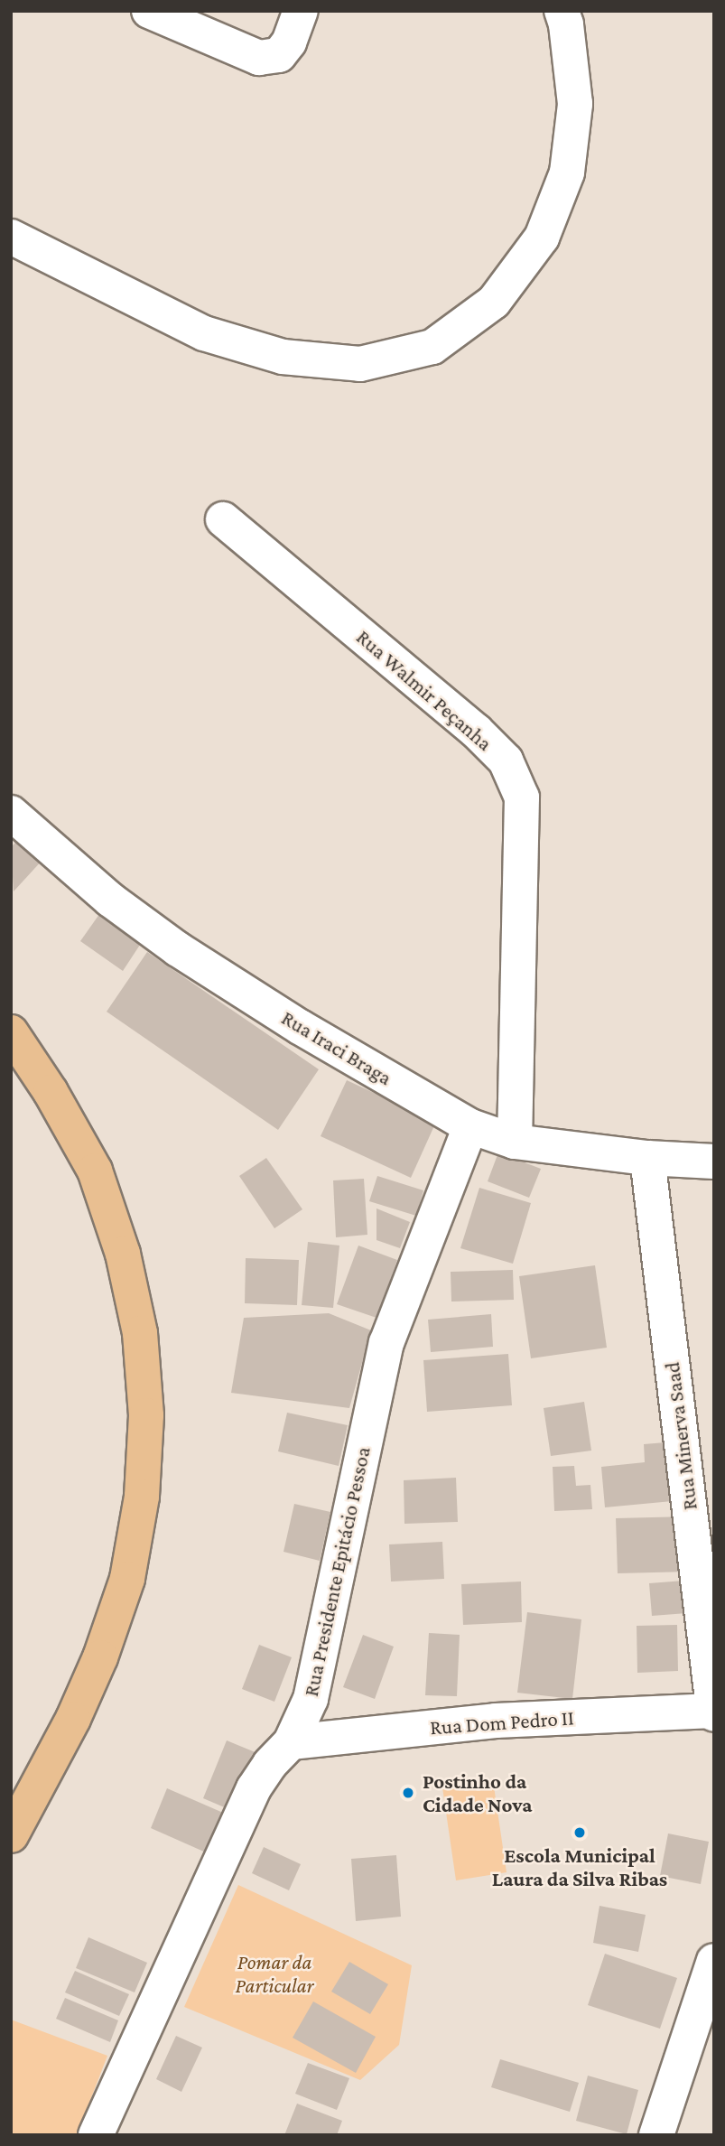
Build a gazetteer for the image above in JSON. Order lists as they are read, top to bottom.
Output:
{
  "streets": {
    "street": [
      "Rua Walmir Peçanha",
      "Rua Iraci Braga",
      "Rua Minerva Saad",
      "Rua Presidente Epitácio Pessoa",
      "Rua Dom Pedro II"
    ]
  },
  "crossings": [
    ["Rua Walmir Peçanha", "Rua Iraci Braga"],
    ["Rua Iraci Braga", "Rua Minerva Saad"],
    ["Rua Iraci Braga", "Rua Presidente Epitácio Pessoa"],
    ["Rua Minerva Saad", "Rua Dom Pedro II"],
    ["Rua Presidente Epitácio Pessoa", "Rua Dom Pedro II"]
  ],
  "parks": ["Pomar da Particular"],
  "places": ["Postinho da Cidade Nova", "Escola Municipal Laura da Silva Ribas"]
}
